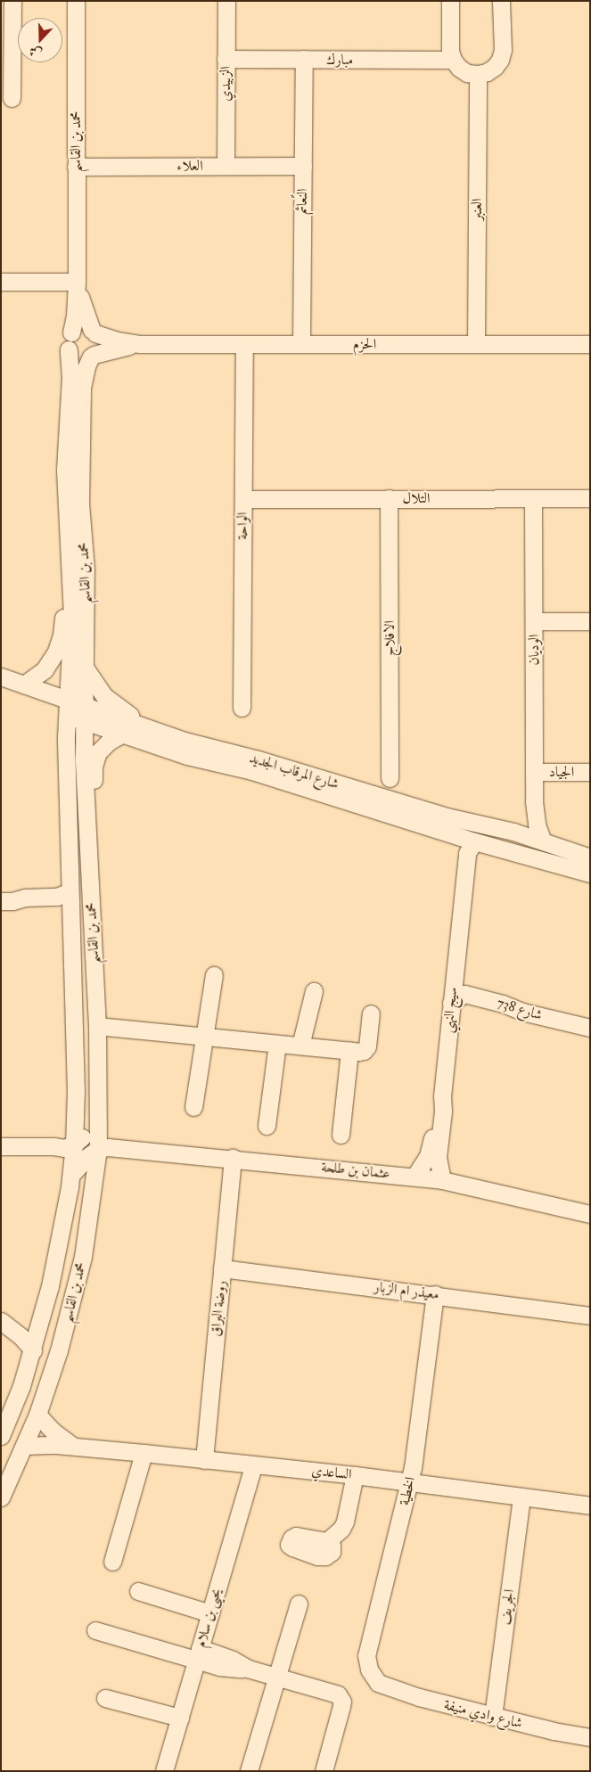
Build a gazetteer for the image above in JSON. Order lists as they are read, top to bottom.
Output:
{
  "streets": {
    "street": [
      "مبارك",
      "الزبيدي",
      "محمد بن القاسم",
      "العلاء",
      "النًعائم",
      "العنبر",
      "الحزم",
      "التلال",
      "الواحة",
      "الافلاج",
      "الوديان",
      "شارع المرقاب الجديد",
      "الجياد",
      "شارع 738",
      "سيج النهي",
      "عثمان بن طلحة",
      "معيذر ام الزبار",
      "روضة البراق",
      "الساعدي",
      "الخطية",
      "الجريف",
      "يحيى بن سلام",
      "شارع وادي منيفة"
    ]
  },
  "crossings": [
    ["مبارك", "الزبيدي"],
    ["مبارك", "النًعائم"],
    ["الزبيدي", "العلاء"],
    ["محمد بن القاسم", "العلاء"],
    ["محمد بن القاسم", "الحزم"],
    ["محمد بن القاسم", "شارع المرقاب الجديد"],
    ["محمد بن القاسم", "عثمان بن طلحة"],
    ["محمد بن القاسم", "الساعدي"],
    ["العلاء", "النًعائم"],
    ["النًعائم", "الحزم"],
    ["العنبر", "الحزم"],
    ["الحزم", "الواحة"],
    ["التلال", "الواحة"],
    ["التلال", "الافلاج"],
    ["التلال", "الوديان"],
    ["الوديان", "شارع المرقاب الجديد"],
    ["الوديان", "الجياد"],
    ["شارع المرقاب الجديد", "سيج النهي"],
    ["شارع 738", "سيج النهي"],
    ["سيج النهي", "عثمان بن طلحة"],
    ["عثمان بن طلحة", "روضة البراق"],
    ["معيذر ام الزبار", "روضة البراق"],
    ["معيذر ام الزبار", "الخطية"],
    ["روضة البراق", "الساعدي"],
    ["الساعدي", "الخطية"],
    ["الساعدي", "الجريف"],
    ["الساعدي", "يحيى بن سلام"],
    ["الخطية", "شارع وادي منيفة"],
    ["الجريف", "شارع وادي منيفة"]
  ],
  "north": "bottom"
}
